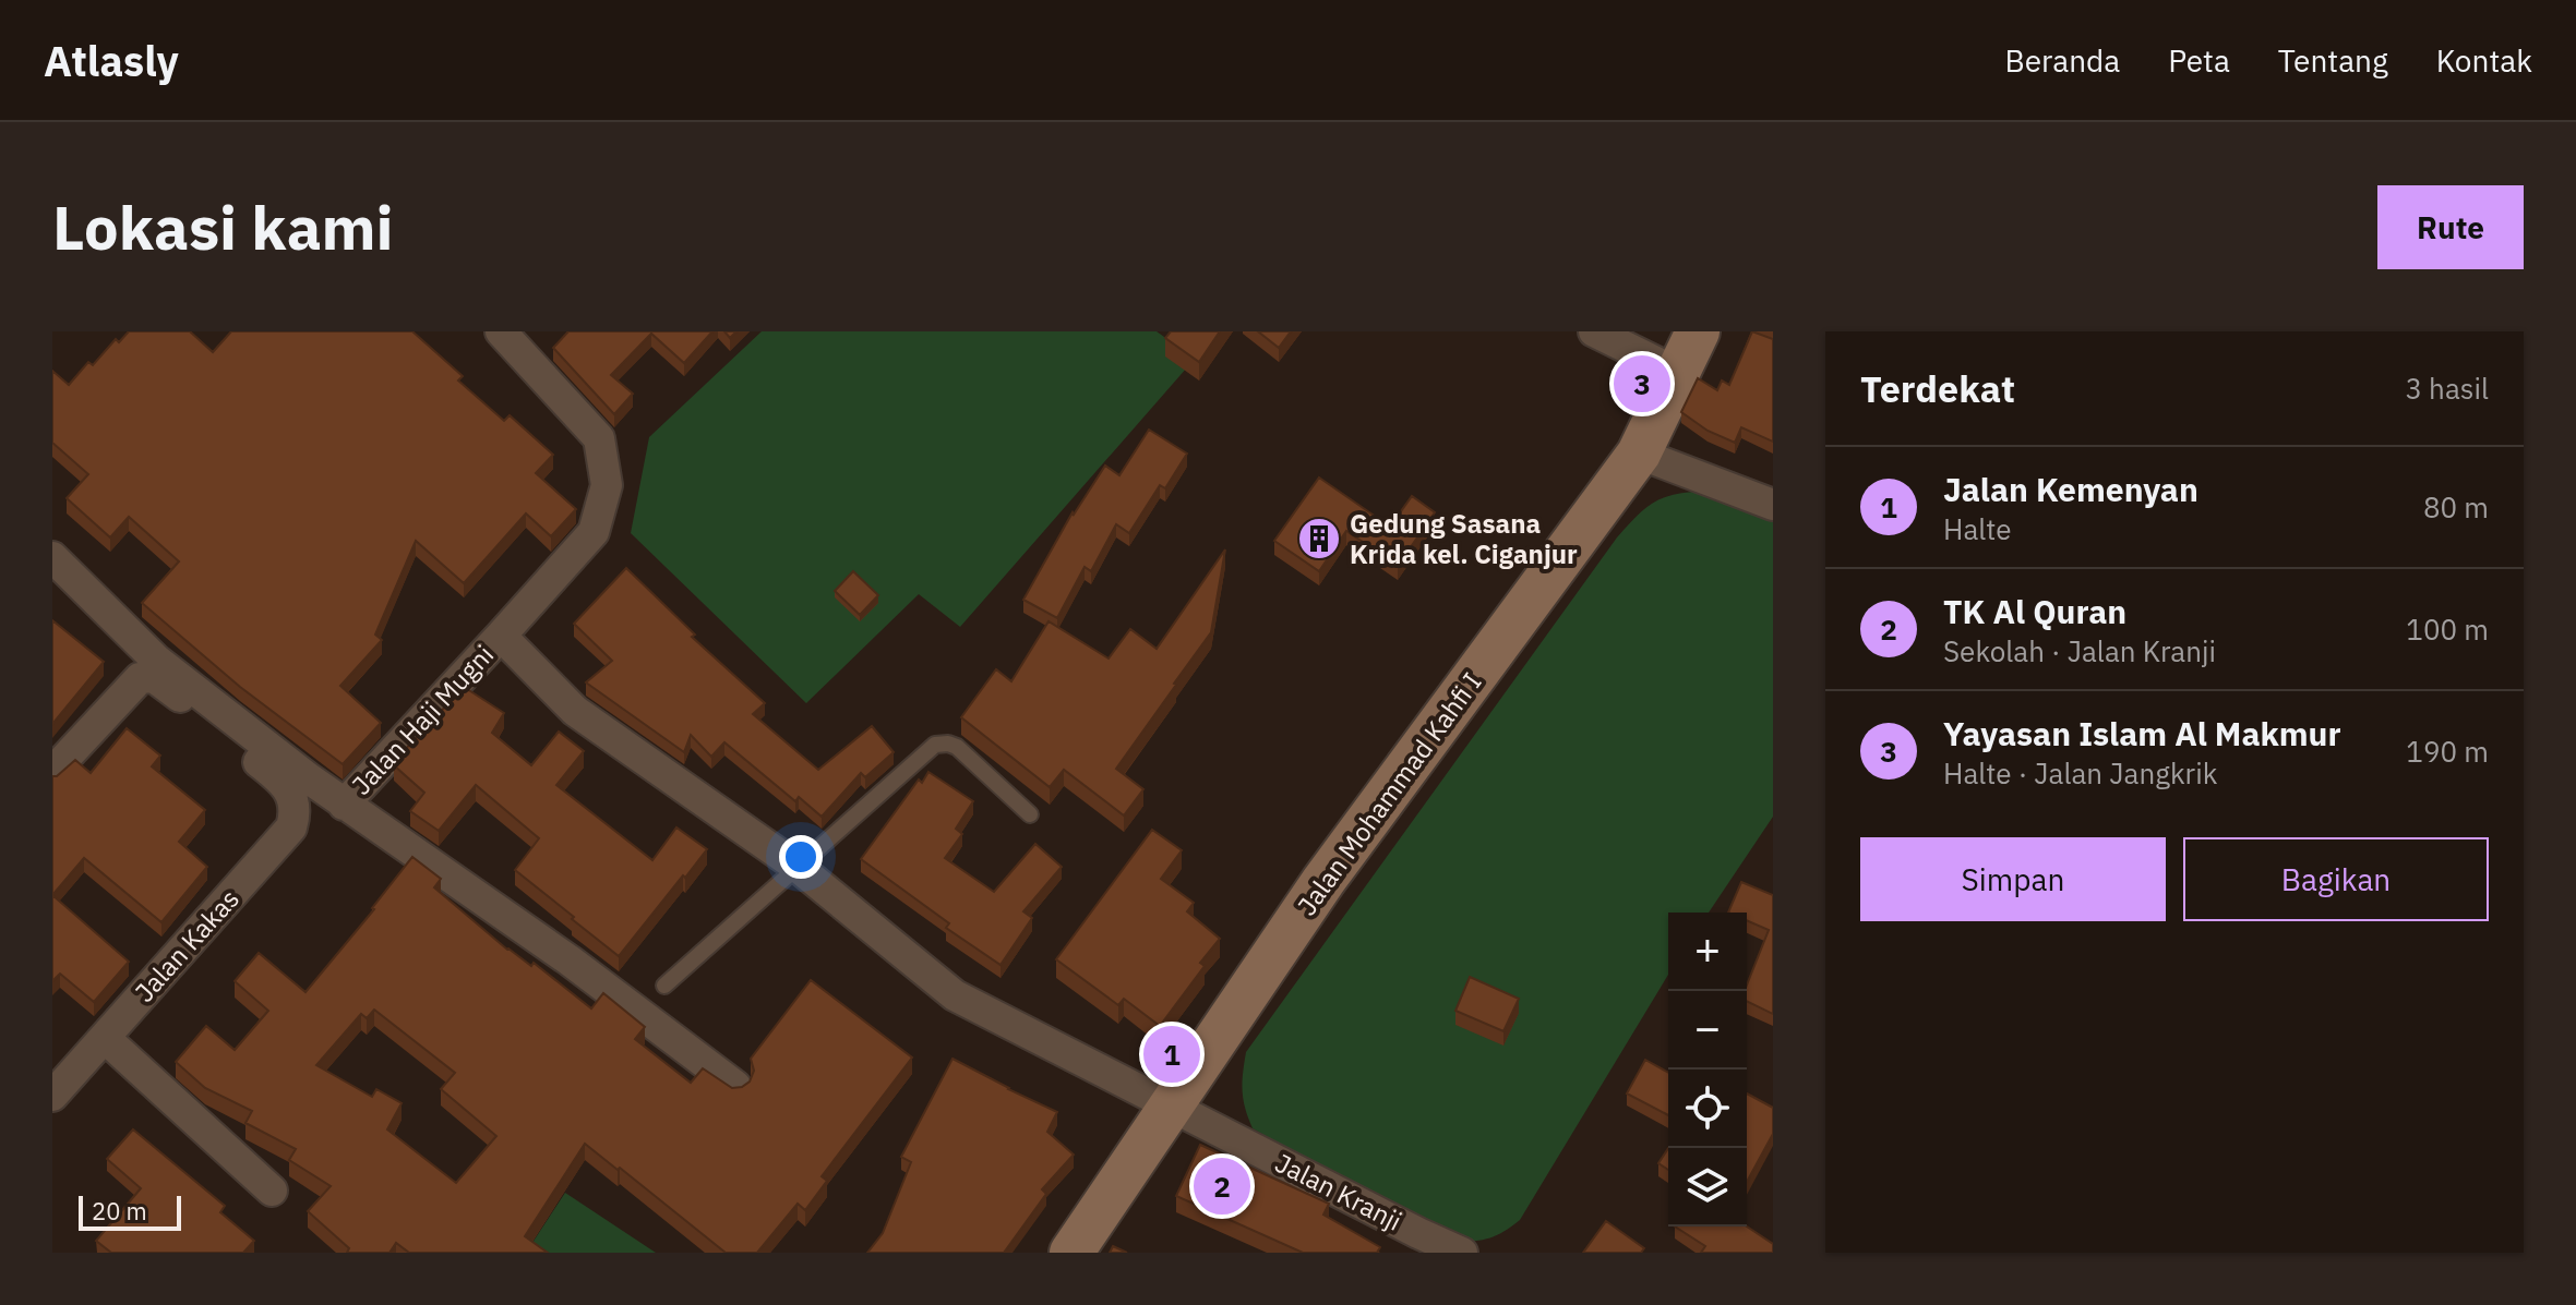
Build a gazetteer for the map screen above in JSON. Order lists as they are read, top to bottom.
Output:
{
  "streets": {
    "main road": ["Jalan Mohammad Kahfi I"],
    "street": ["Jalan Haji Mugni", "Jalan Kakas", "Jalan Kranji"]
  },
  "crossings": [
    ["Jalan Haji Mugni", "Jalan Kranji"],
    ["Jalan Mohammad Kahfi I", "Jalan Kranji"]
  ],
  "places": {
    "building": ["Gedung Sasana Krida kel. Ciganjur"]
  },
  "scale_bar": "20 m",
  "page": {
    "header": "Atlasly",
    "nav": [
      "Beranda",
      "Peta",
      "Tentang",
      "Kontak"
    ],
    "buttons": [
      "Rute",
      ["Simpan", "Bagikan"]
    ],
    "title": "Lokasi kami",
    "heading": ["Terdekat", "3 hasil"],
    "pins": ["3", "1", "2"],
    "list": [
      {
        "mark": "1",
        "name": "Jalan Kemenyan",
        "note": "Halte",
        "value": "80 m"
      },
      {
        "mark": "2",
        "name": "TK Al Quran",
        "note": "Sekolah · Jalan Kranji",
        "value": "100 m"
      },
      {
        "mark": "3",
        "name": "Yayasan Islam Al Makmur",
        "note": "Halte · Jalan Jangkrik",
        "value": "190 m"
      }
    ],
    "map_buttons": ["+", "−"],
    "scale": "20 m"
  }
}
